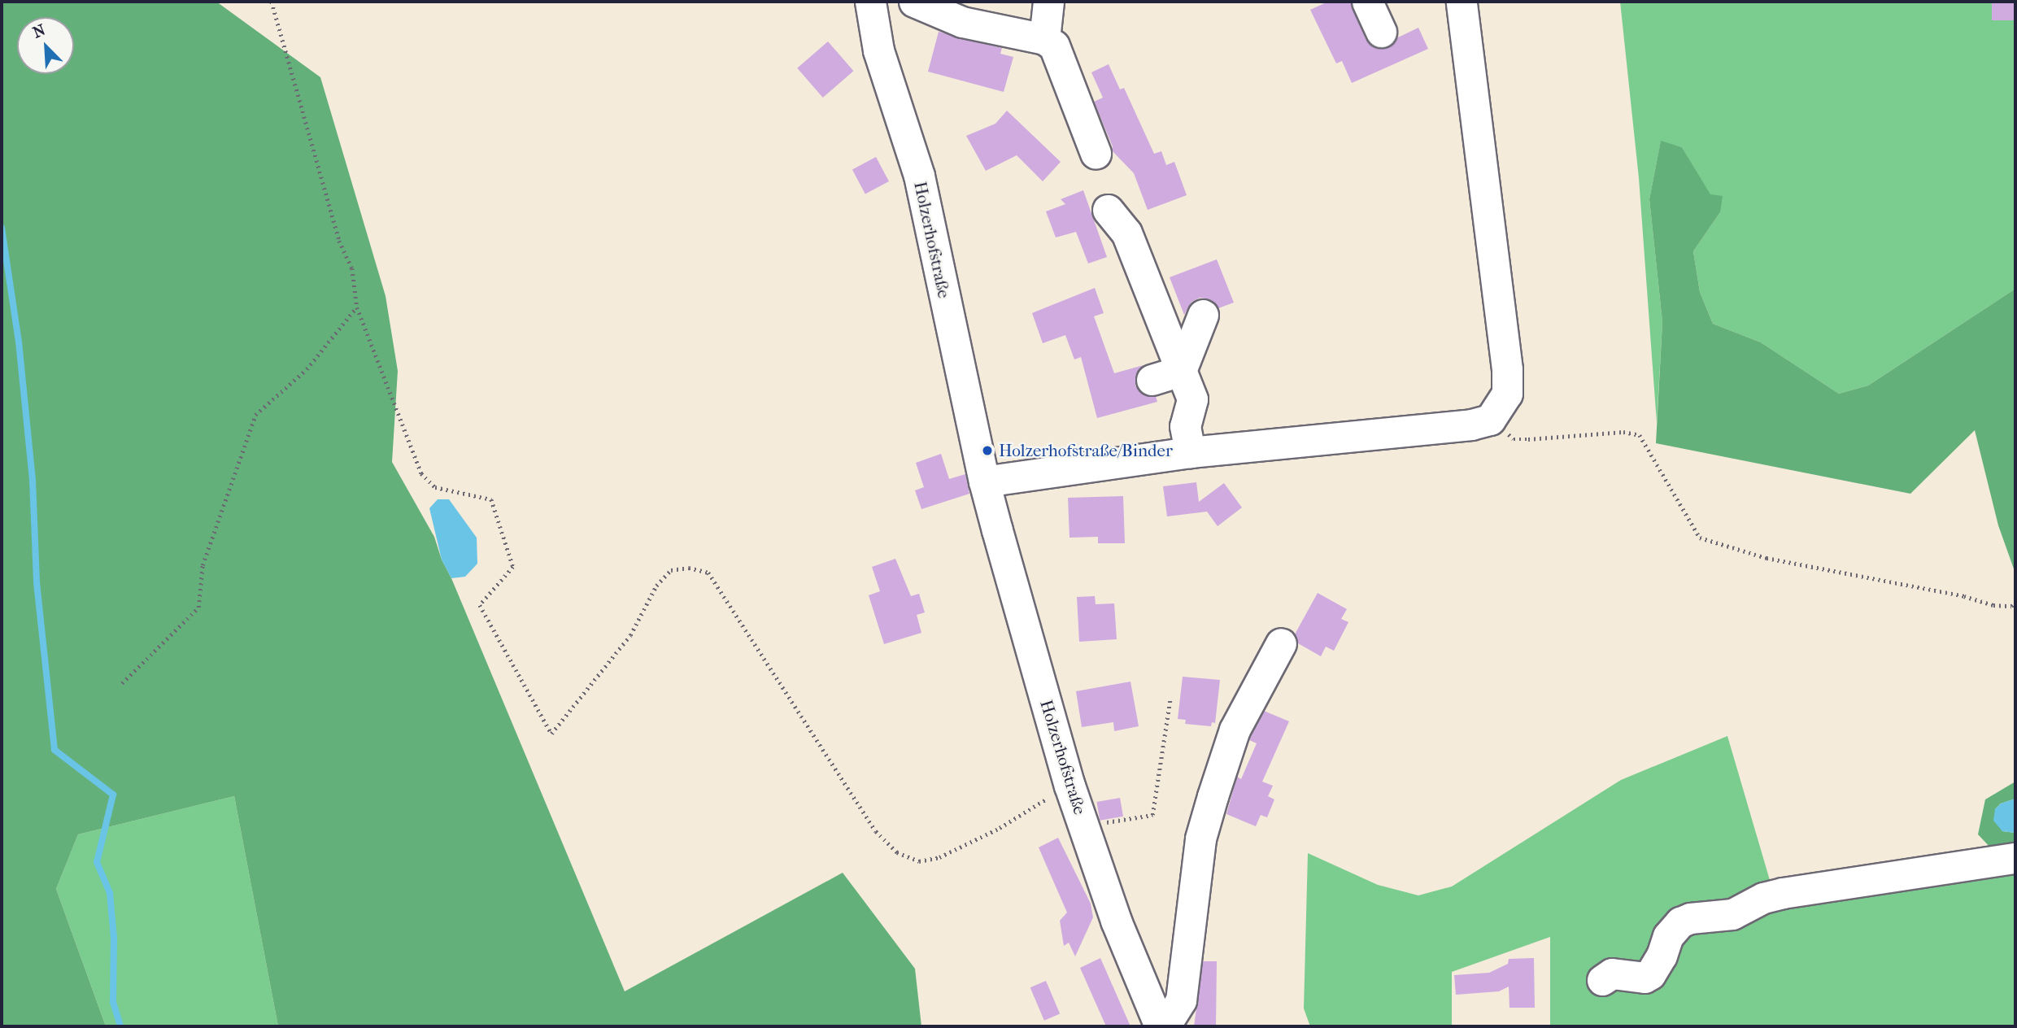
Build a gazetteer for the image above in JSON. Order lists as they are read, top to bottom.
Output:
{
  "streets": {
    "street": ["Holzerhofstraße"]
  },
  "places": ["Holzerhofstraße/Binder"],
  "north": "top left"
}
